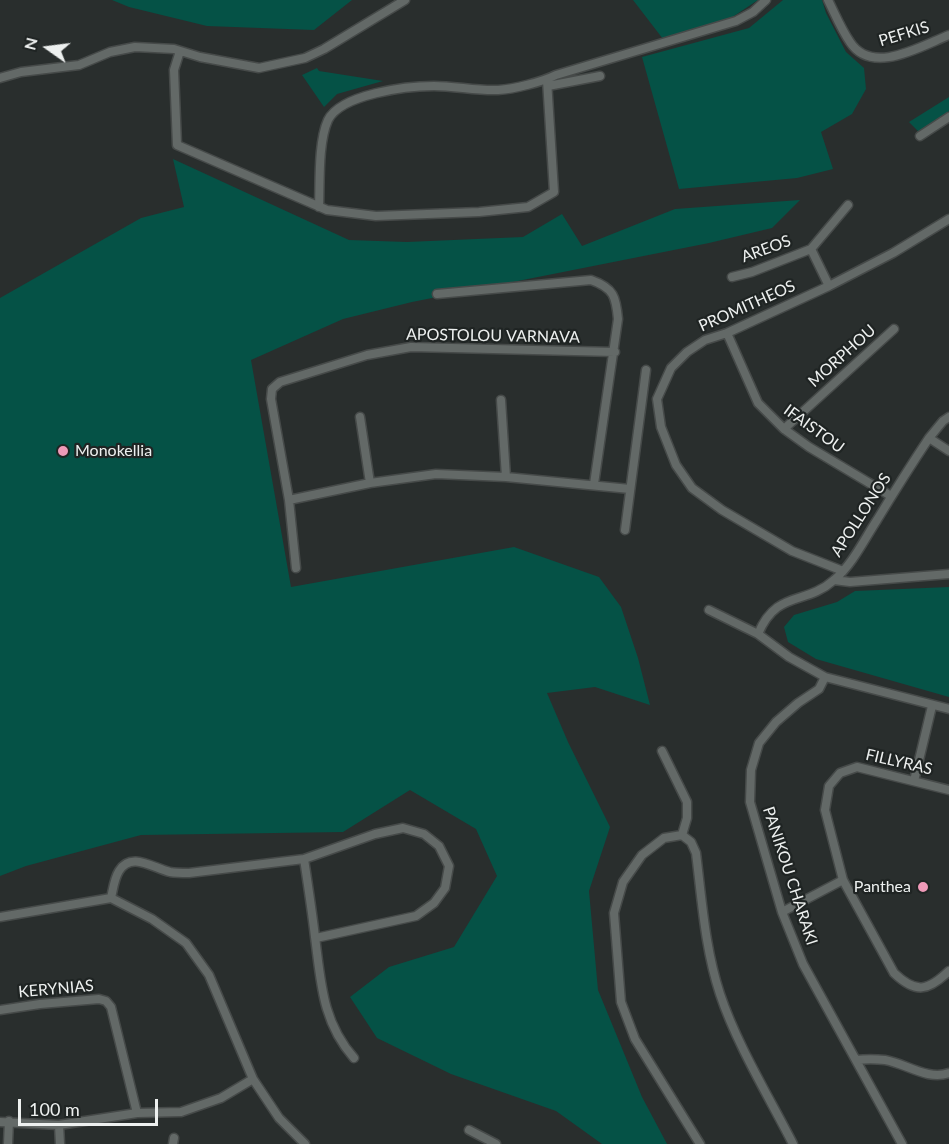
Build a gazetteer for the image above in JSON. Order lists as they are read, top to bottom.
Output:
{
  "streets": {
    "street": [
      "PEFKIS",
      "AREOS",
      "PROMITHEOS",
      "APOSTOLOU VARNAVA",
      "MORPHOU",
      "IFAISTOU",
      "APOLLONOS",
      "FILLYRAS",
      "PANIKOU CHARAKI",
      "KERYNIAS"
    ]
  },
  "crossings": [
    ["AREOS", "PROMITHEOS"],
    ["PROMITHEOS", "IFAISTOU"],
    ["MORPHOU", "IFAISTOU"],
    ["IFAISTOU", "APOLLONOS"]
  ],
  "places": ["Monokellia", "Panthea"],
  "scale_bar": "100 m",
  "north": "left"
}
